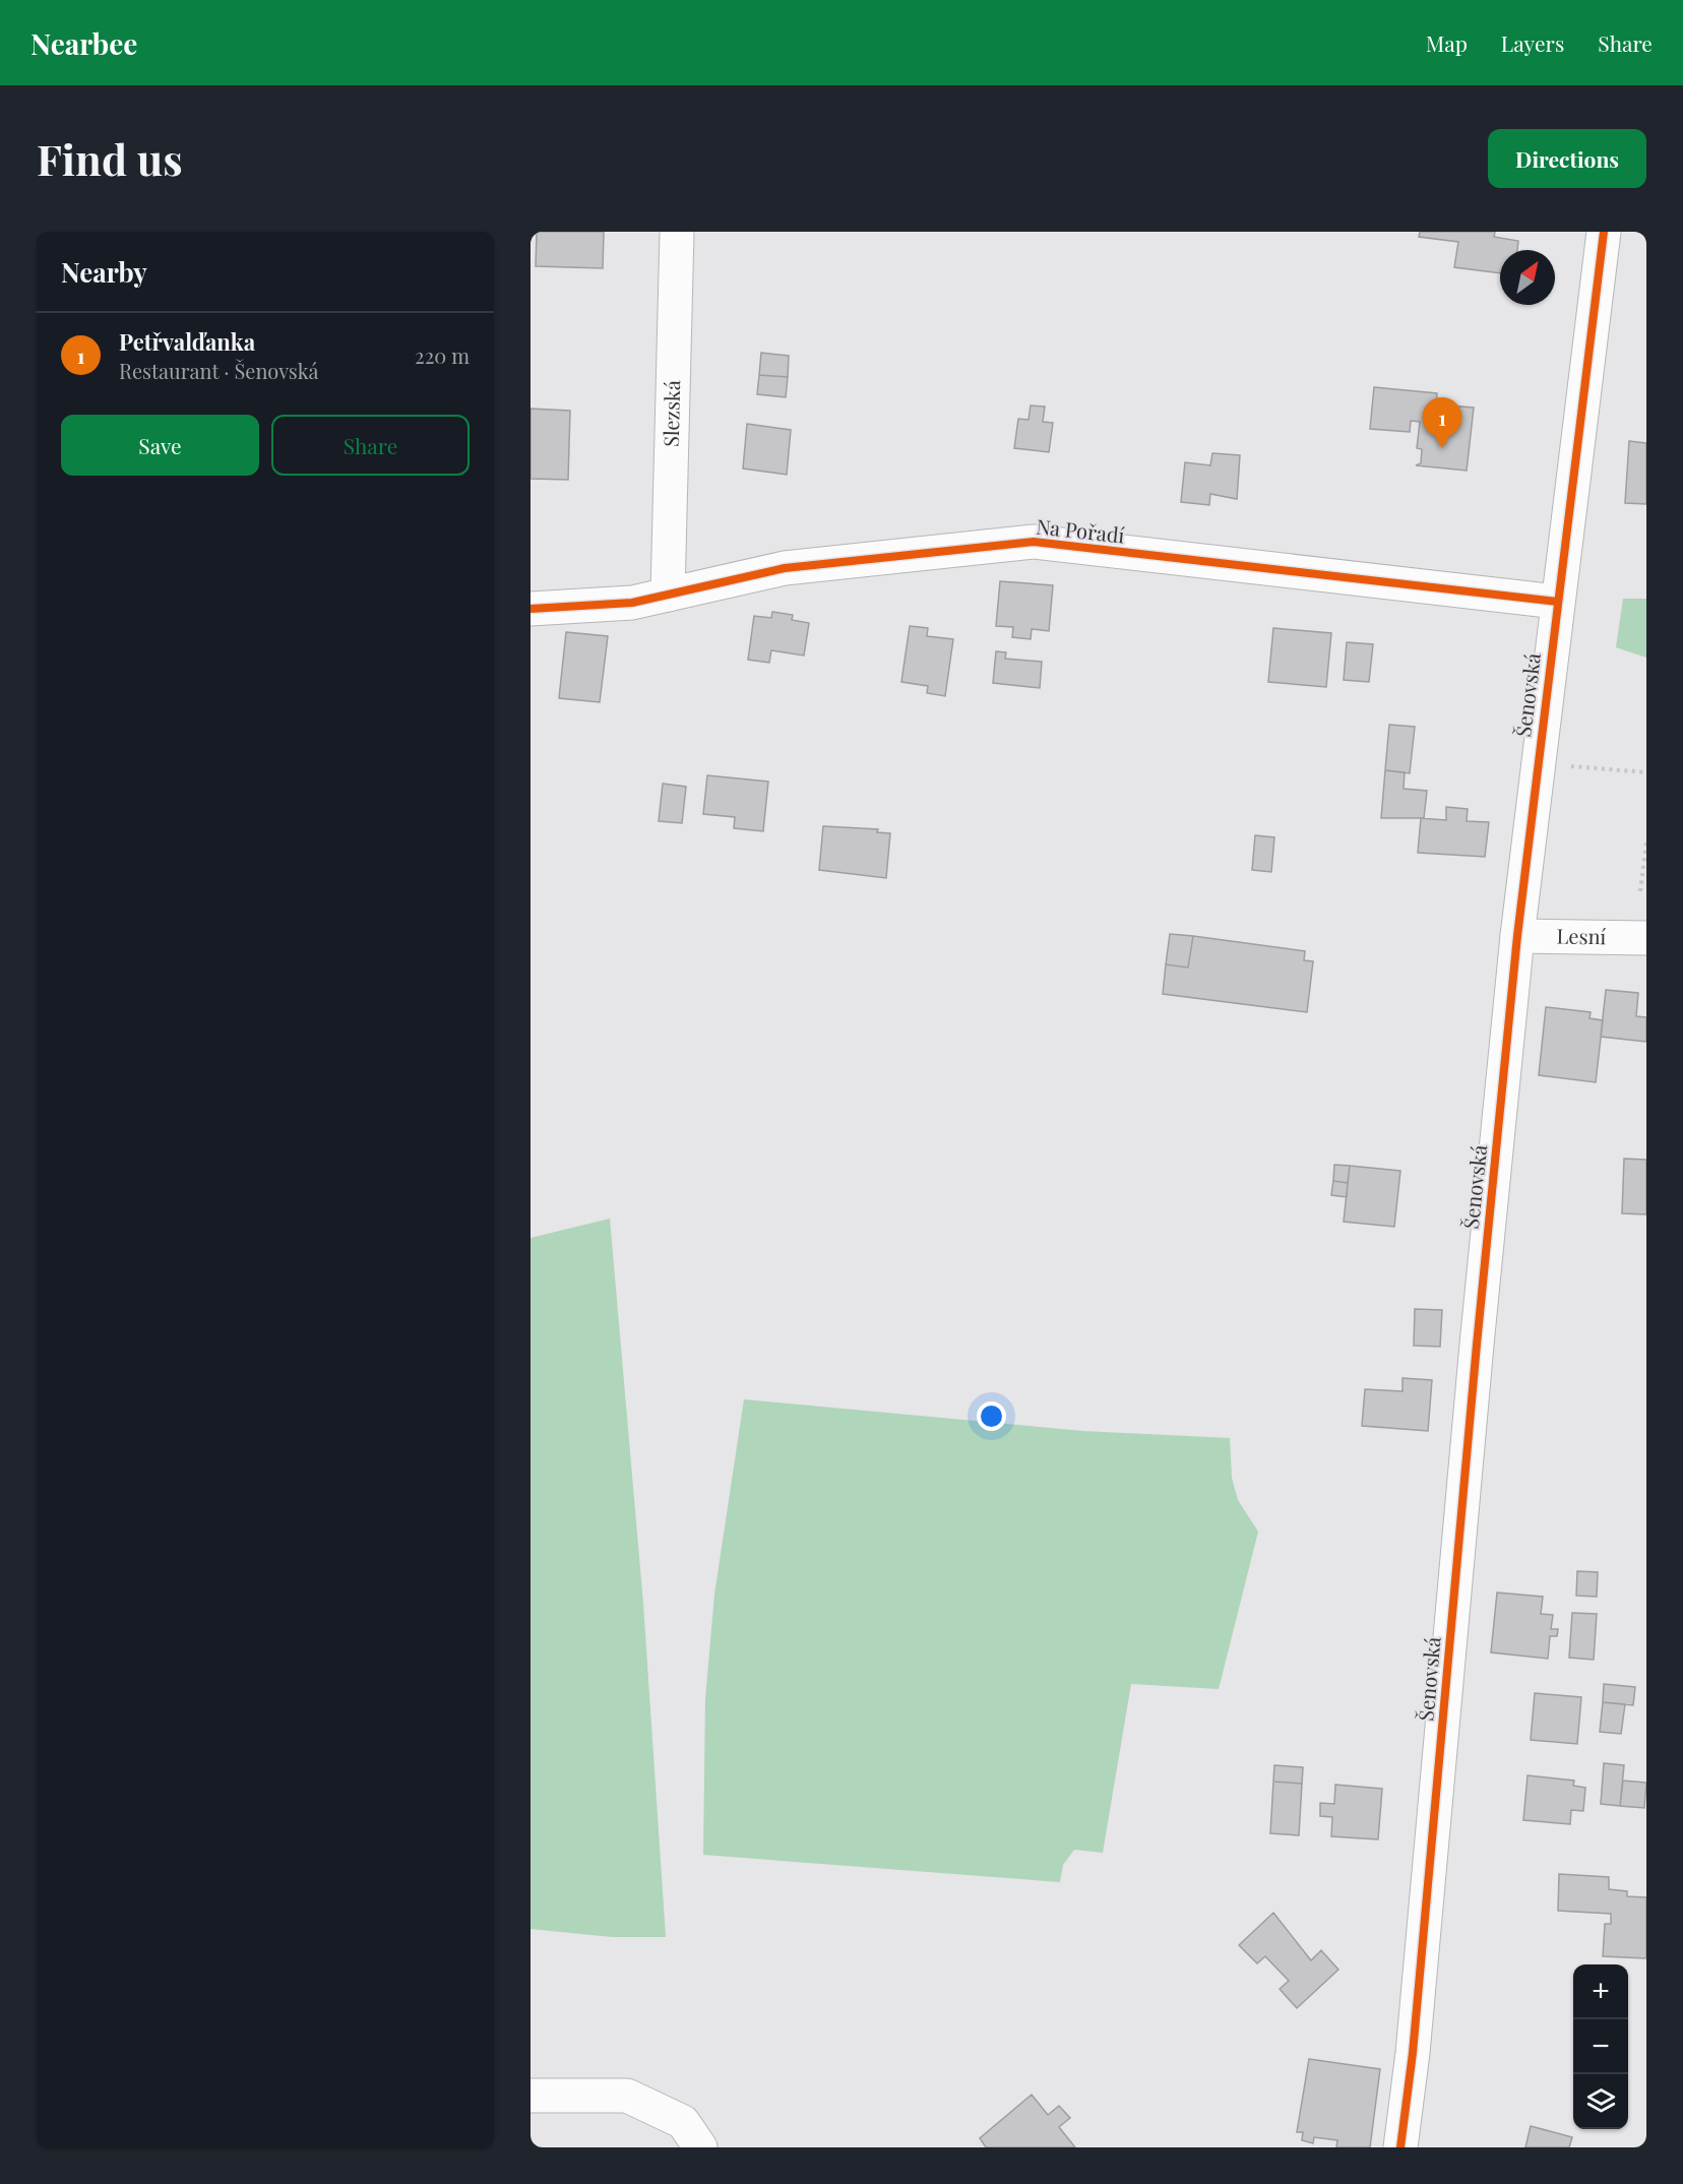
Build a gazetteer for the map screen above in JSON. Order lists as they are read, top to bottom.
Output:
{
  "streets": {
    "main road": [
      "Slezská",
      "Na Pořadí",
      "Šenovská",
      "Lesní"
    ]
  },
  "crossings": [
    ["Slezská", "Na Pořadí"],
    ["Na Pořadí", "Šenovská"],
    ["Šenovská", "Lesní"]
  ],
  "north": "top right",
  "page": {
    "header": "Nearbee",
    "nav": ["Map", "Layers", "Share"],
    "buttons": [
      "Directions",
      ["Save", "Share"]
    ],
    "title": "Find us",
    "heading": "Nearby",
    "list": [
      {
        "mark": "1",
        "name": "Petřvalďanka",
        "note": "Restaurant · Šenovská",
        "value": "220 m"
      }
    ],
    "pins": "1",
    "map_buttons": ["+", "−"]
  }
}
